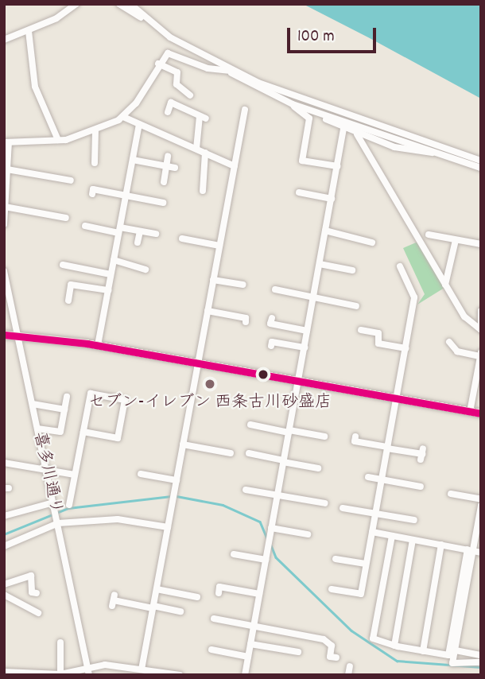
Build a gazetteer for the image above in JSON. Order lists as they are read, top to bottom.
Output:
{
  "streets": {
    "street": ["喜多川通り"]
  },
  "places": ["セブン-イレブン 西条古川砂盛店"],
  "scale_bar": "100 m"
}
